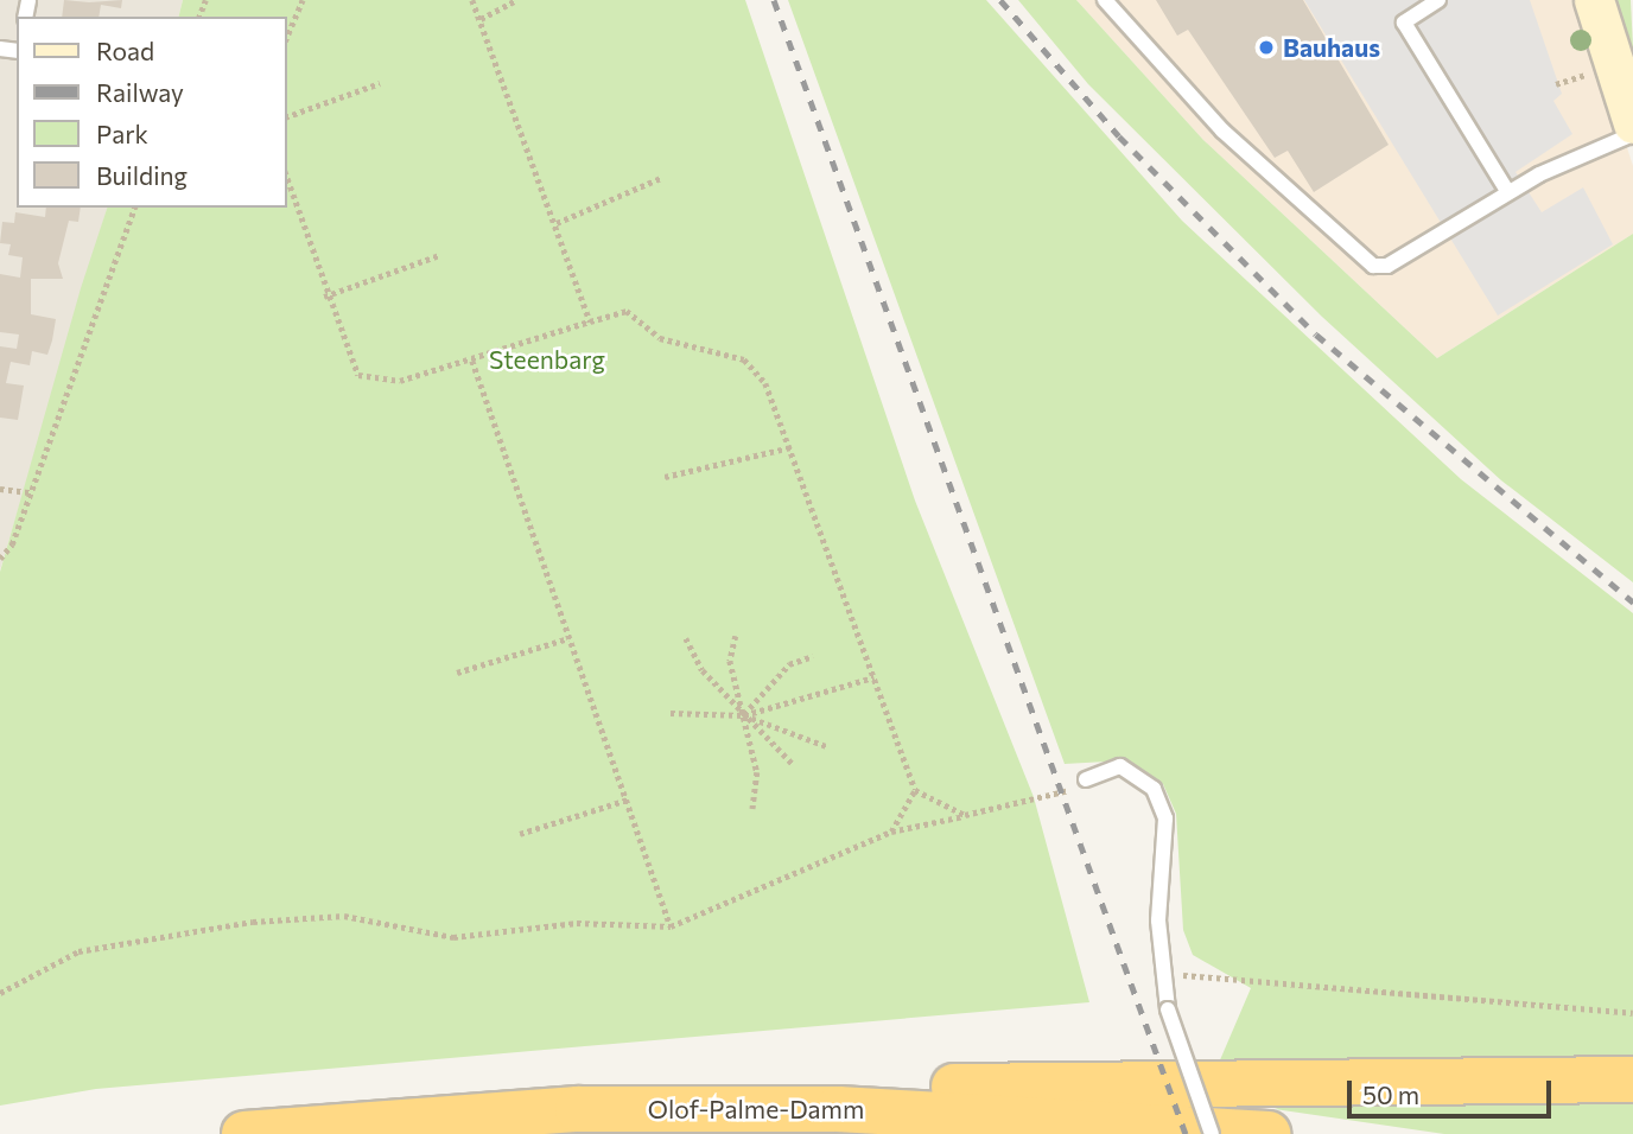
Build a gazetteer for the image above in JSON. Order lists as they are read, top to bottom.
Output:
{
  "streets": {
    "highway": ["Olof-Palme-Damm"]
  },
  "parks": ["Steenbarg"],
  "places": ["Bauhaus"],
  "legend": [
    "Road",
    "Railway",
    "Park",
    "Building"
  ],
  "scale_bar": "50 m"
}
